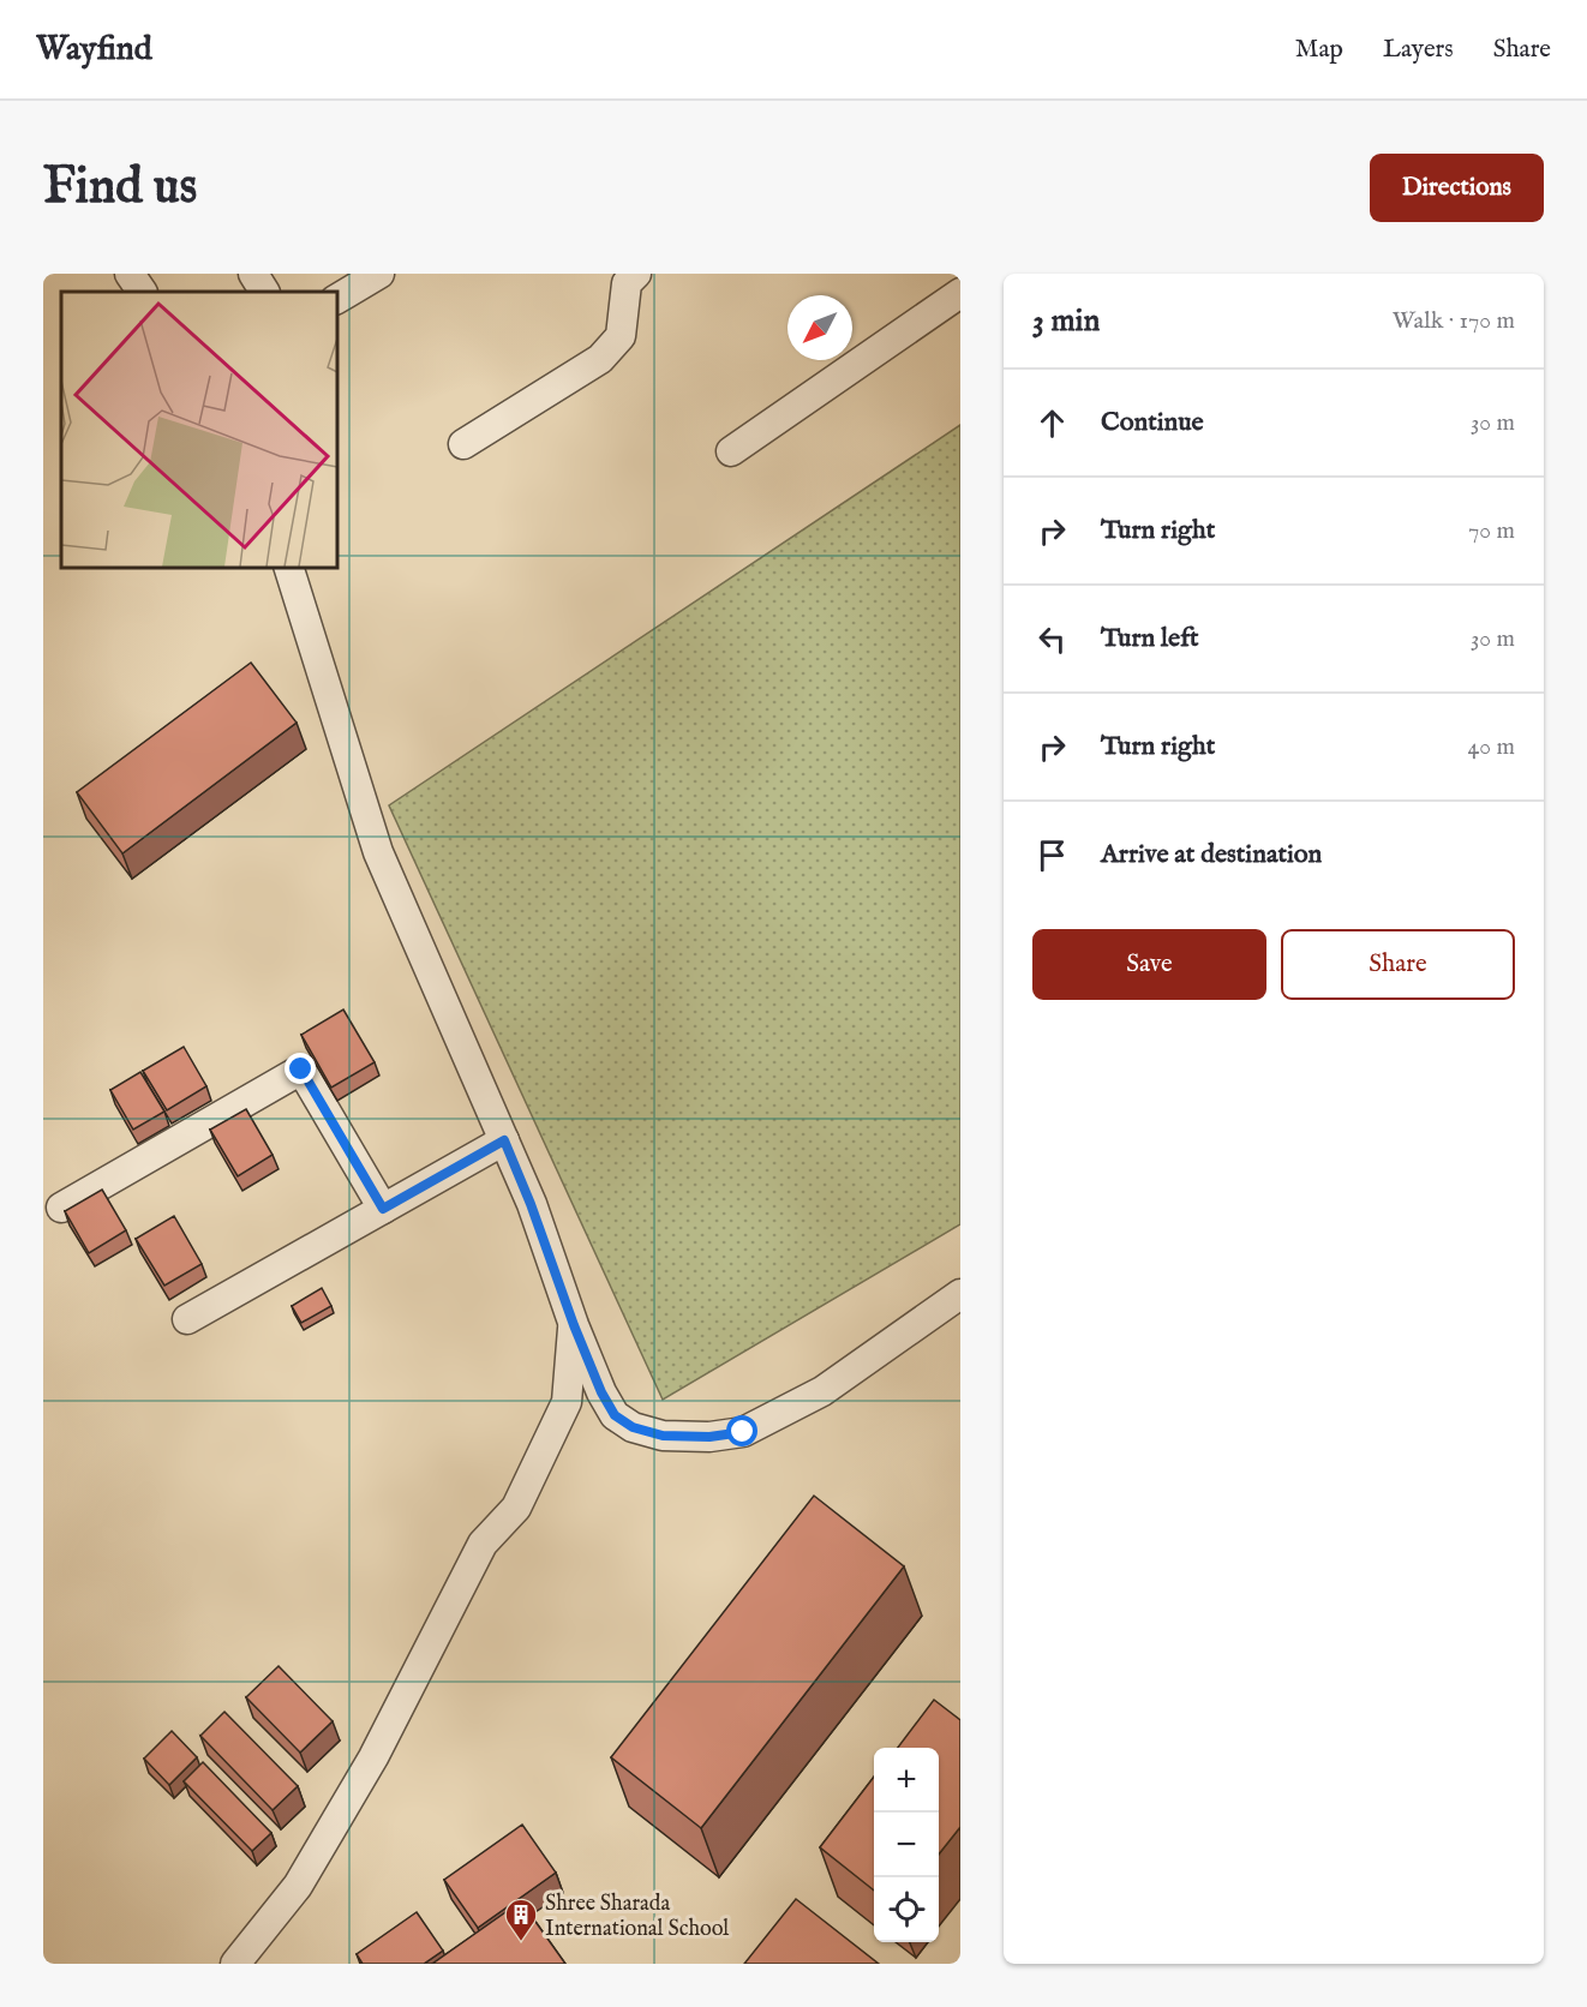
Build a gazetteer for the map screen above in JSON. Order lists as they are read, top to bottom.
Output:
{
  "places": {
    "building": ["Shree Sharada International School"]
  },
  "north": "bottom left",
  "page": {
    "header": "Wayfind",
    "nav": ["Map", "Layers", "Share"],
    "buttons": [
      "Directions",
      ["Save", "Share"]
    ],
    "title": "Find us",
    "heading": ["3 min", "Walk · 170 m"],
    "list": [
      ["Continue", "30 m"],
      ["Turn right", "70 m"],
      ["Turn left", "30 m"],
      ["Turn right", "40 m"],
      "Arrive at destination"
    ],
    "map_buttons": ["+", "−"]
  }
}
